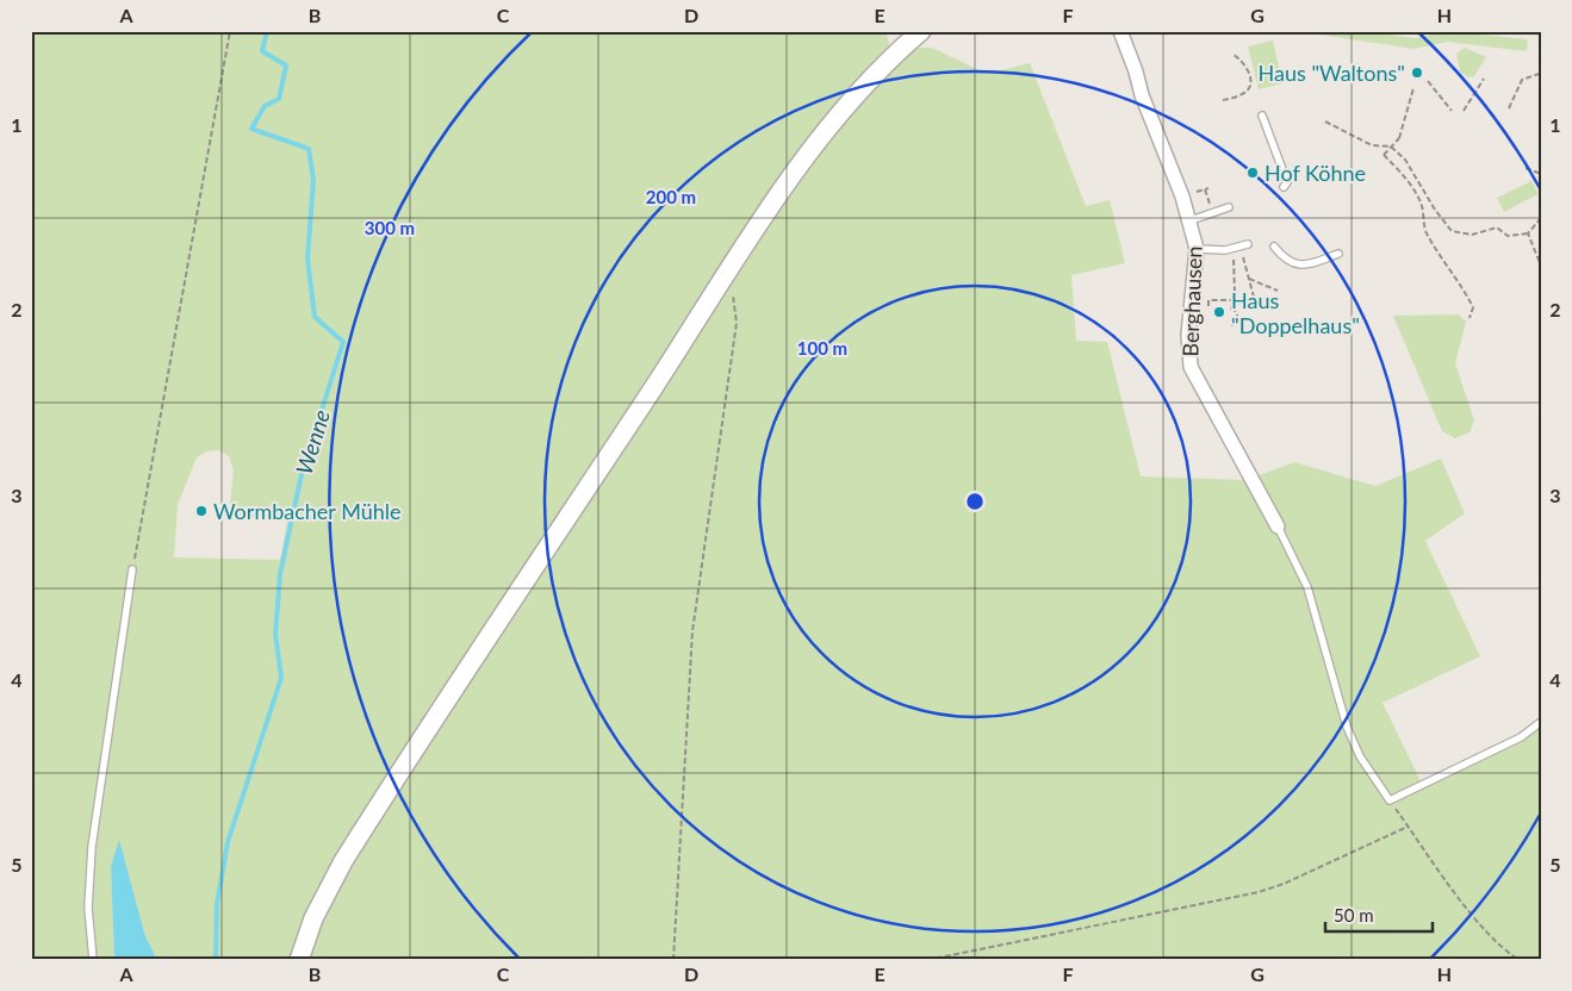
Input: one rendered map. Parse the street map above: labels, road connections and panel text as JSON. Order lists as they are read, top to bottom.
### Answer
{
  "streets": {
    "street": ["Berghausen"]
  },
  "water": ["Wenne"],
  "places": [
    "Haus \"Waltons\"",
    "Hof Köhne",
    "Haus \"Doppelhaus\"",
    "Wormbacher Mühle"
  ],
  "scale_bar": "50 m",
  "grid": {
    "columns": [
      "A",
      "B",
      "C",
      "D",
      "E",
      "F",
      "G",
      "H"
    ],
    "rows": [
      "1",
      "2",
      "3",
      "4",
      "5"
    ]
  },
  "rings": ["200 m", "300 m", "100 m"]
}
